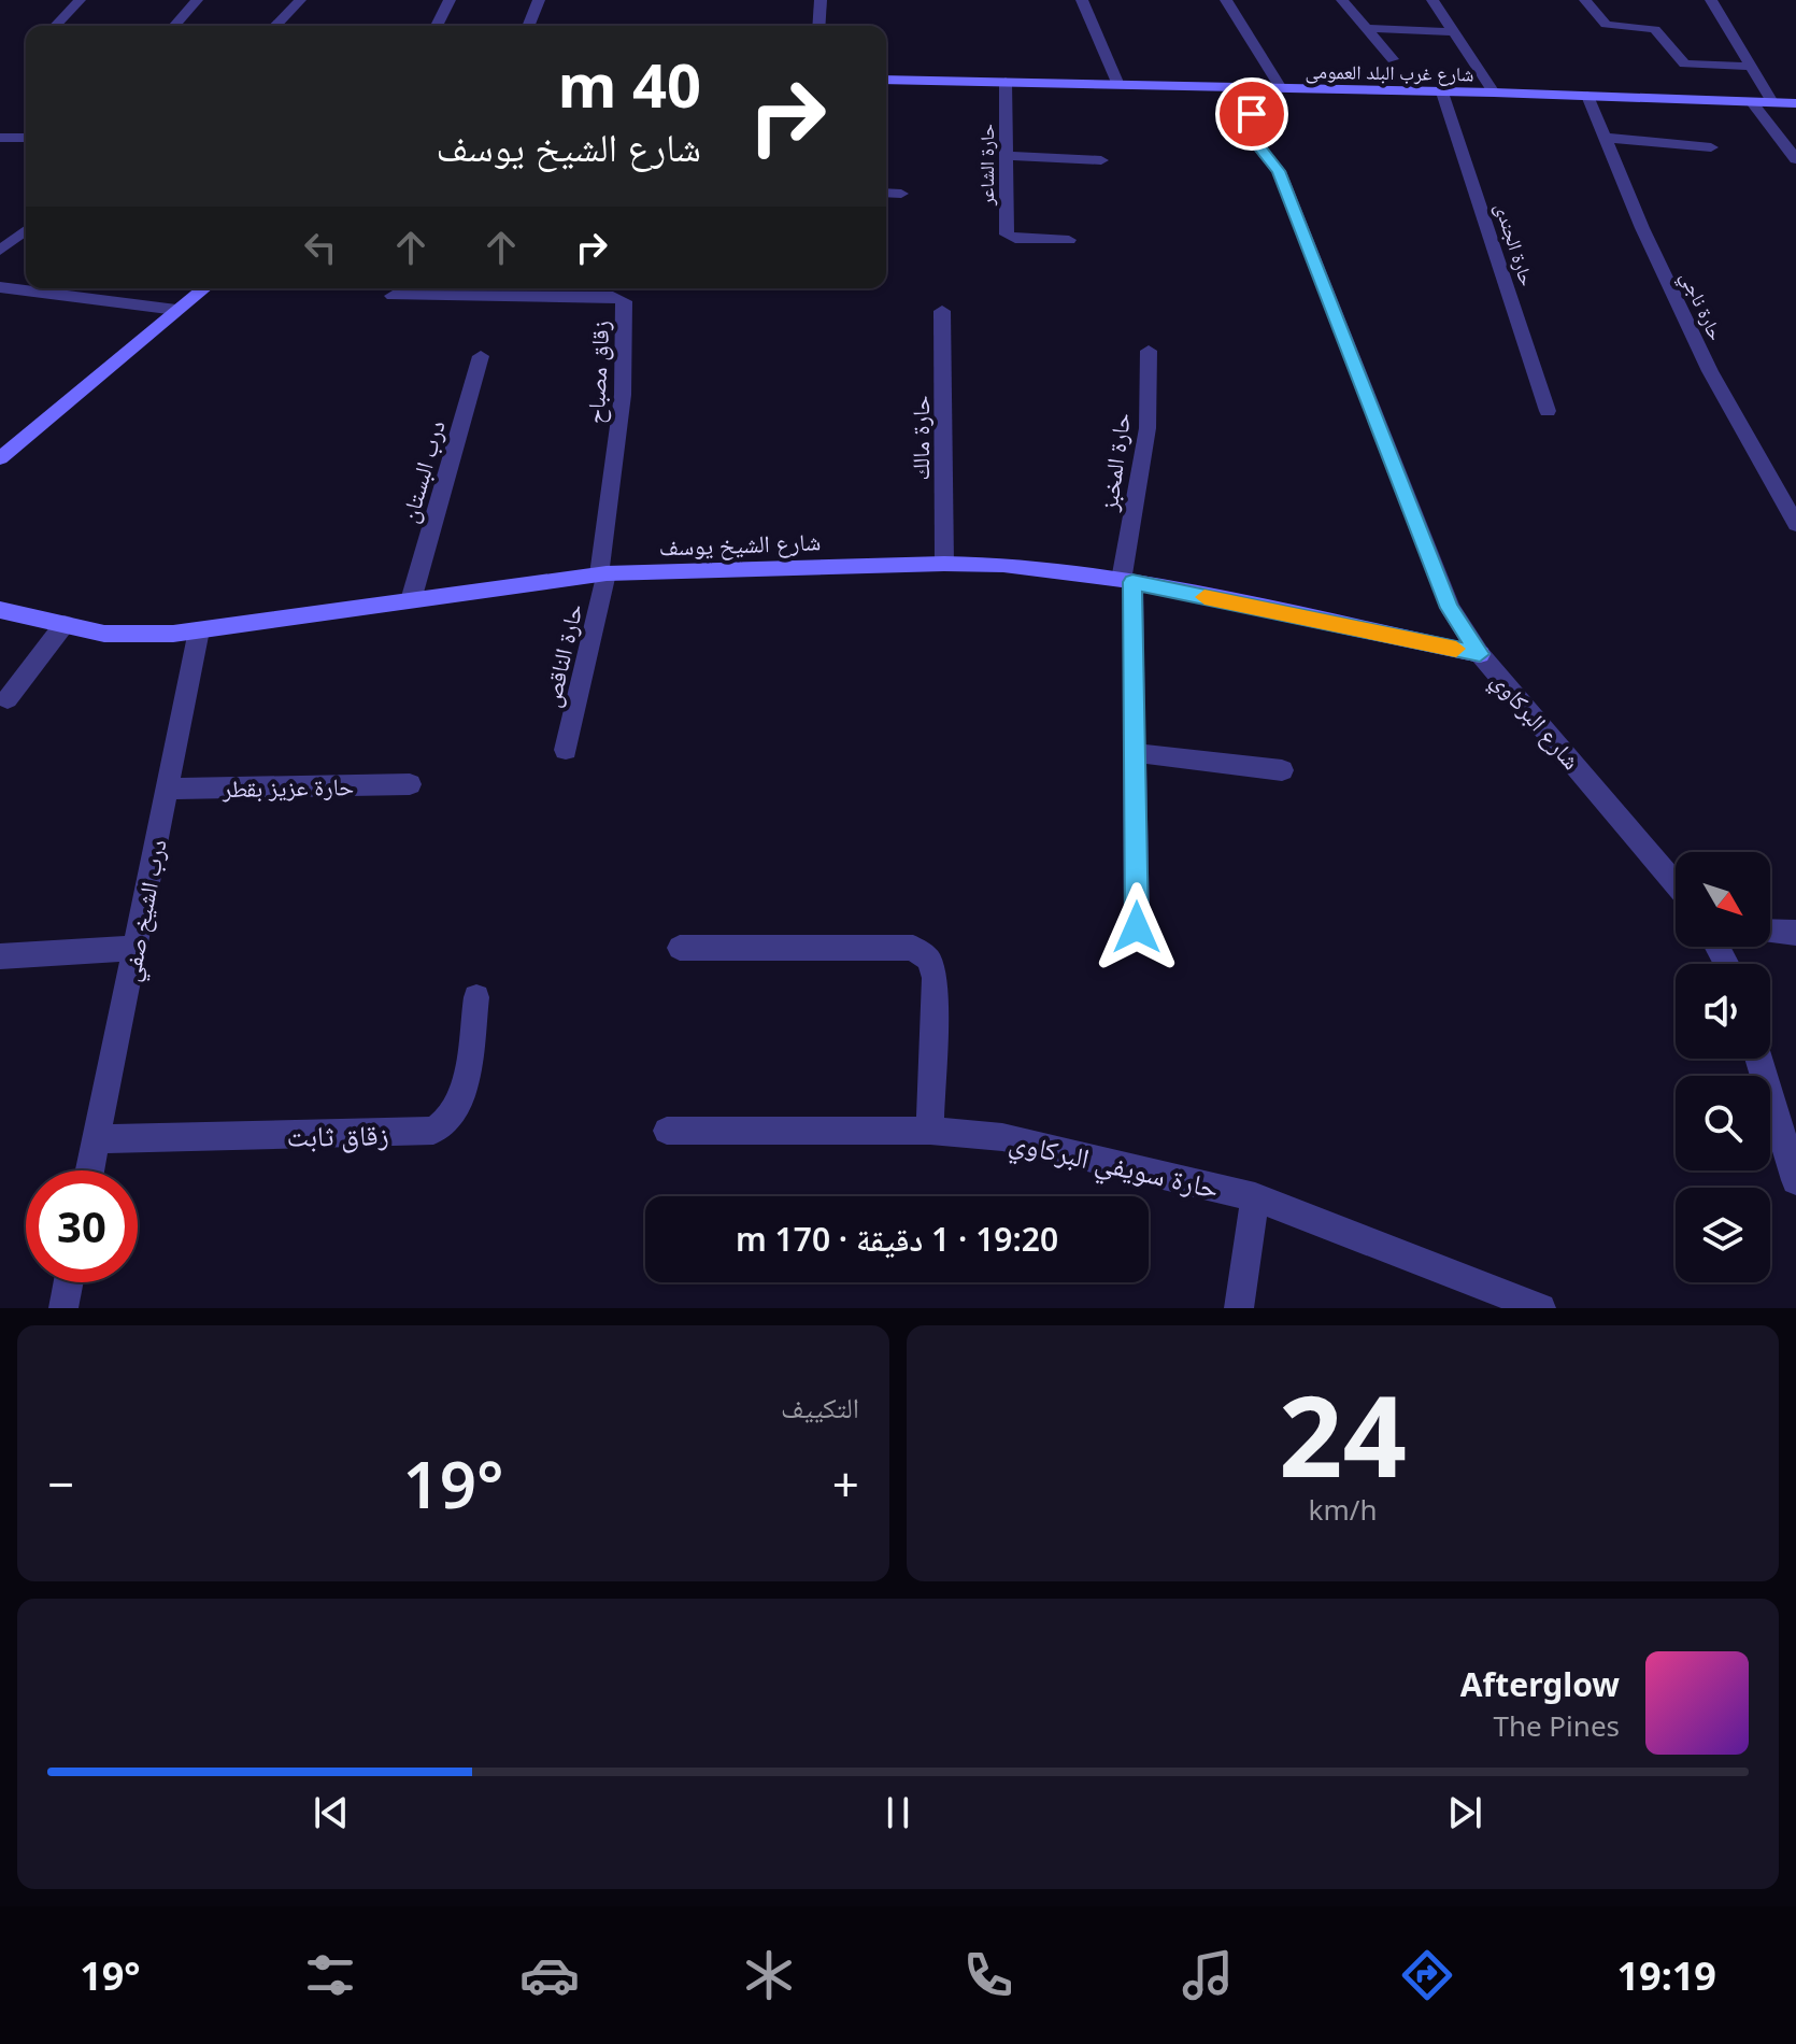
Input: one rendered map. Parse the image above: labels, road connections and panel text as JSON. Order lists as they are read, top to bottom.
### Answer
{
  "streets": {
    "street": [
      "شارع غرب البلد العمومى",
      "حارة الشاعر",
      "حارة الجندى",
      "حارة ناجي",
      "زقاق مصباح",
      "حارة مالك",
      "حارة المخبز",
      "درب البستان",
      "شارع الشيخ يوسف",
      "حارة الناقص",
      "شارع البركاوي",
      "حارة عزيز بقطر",
      "درب الشيخ صفي",
      "زقاق ثابت",
      "حارة سويفي البركاوي"
    ]
  },
  "crossings": [
    ["شارع غرب البلد العمومى", "حارة الشاعر"],
    ["شارع غرب البلد العمومى", "حارة الجندى"],
    ["شارع غرب البلد العمومى", "حارة ناجي"],
    ["شارع غرب البلد العمومى", "شارع البركاوي"],
    ["زقاق مصباح", "شارع الشيخ يوسف"],
    ["زقاق مصباح", "حارة الناقص"],
    ["حارة مالك", "شارع الشيخ يوسف"],
    ["حارة المخبز", "شارع الشيخ يوسف"],
    ["درب البستان", "شارع الشيخ يوسف"],
    ["شارع الشيخ يوسف", "حارة الناقص"],
    ["شارع الشيخ يوسف", "شارع البركاوي"],
    ["شارع الشيخ يوسف", "درب الشيخ صفي"],
    ["حارة عزيز بقطر", "درب الشيخ صفي"],
    ["درب الشيخ صفي", "زقاق ثابت"]
  ],
  "north": "bottom right",
  "page": {
    "turn": ["40 m", "شارع الشيخ يوسف"],
    "limit": "30",
    "trip": "19:20 · 1 دقيقة · 170 m",
    "tile": [
      ["24", "km/h"],
      "التكييف"
    ],
    "heat": ["−", "19°", "+"],
    "song": ["Afterglow", "The Pines"],
    "tabs": ["19:19", "19°"]
  }
}
